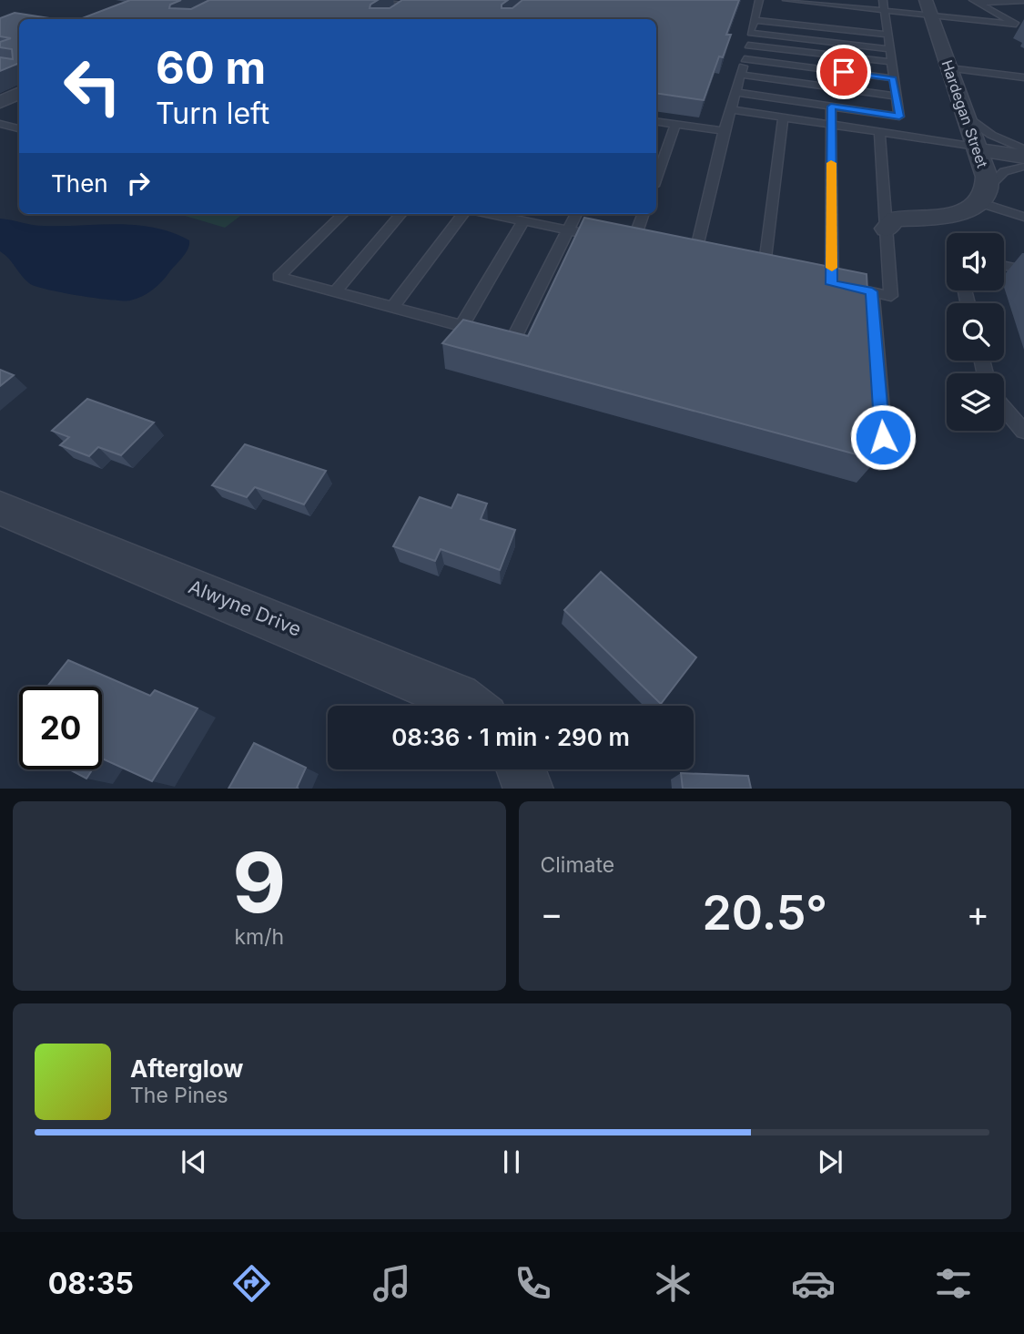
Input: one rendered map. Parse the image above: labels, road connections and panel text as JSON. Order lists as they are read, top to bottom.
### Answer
{
  "streets": {
    "street": ["Hardegan Street", "Alwyne Drive"]
  },
  "page": {
    "turn": ["60 m", "Turn left"],
    "then": "Then",
    "limit": "20",
    "trip": "08:36 · 1 min · 290 m",
    "tile": [
      ["9", "km/h"],
      "Climate"
    ],
    "heat": ["−", "20.5°", "+"],
    "song": ["Afterglow", "The Pines"],
    "tabs": "08:35"
  }
}
